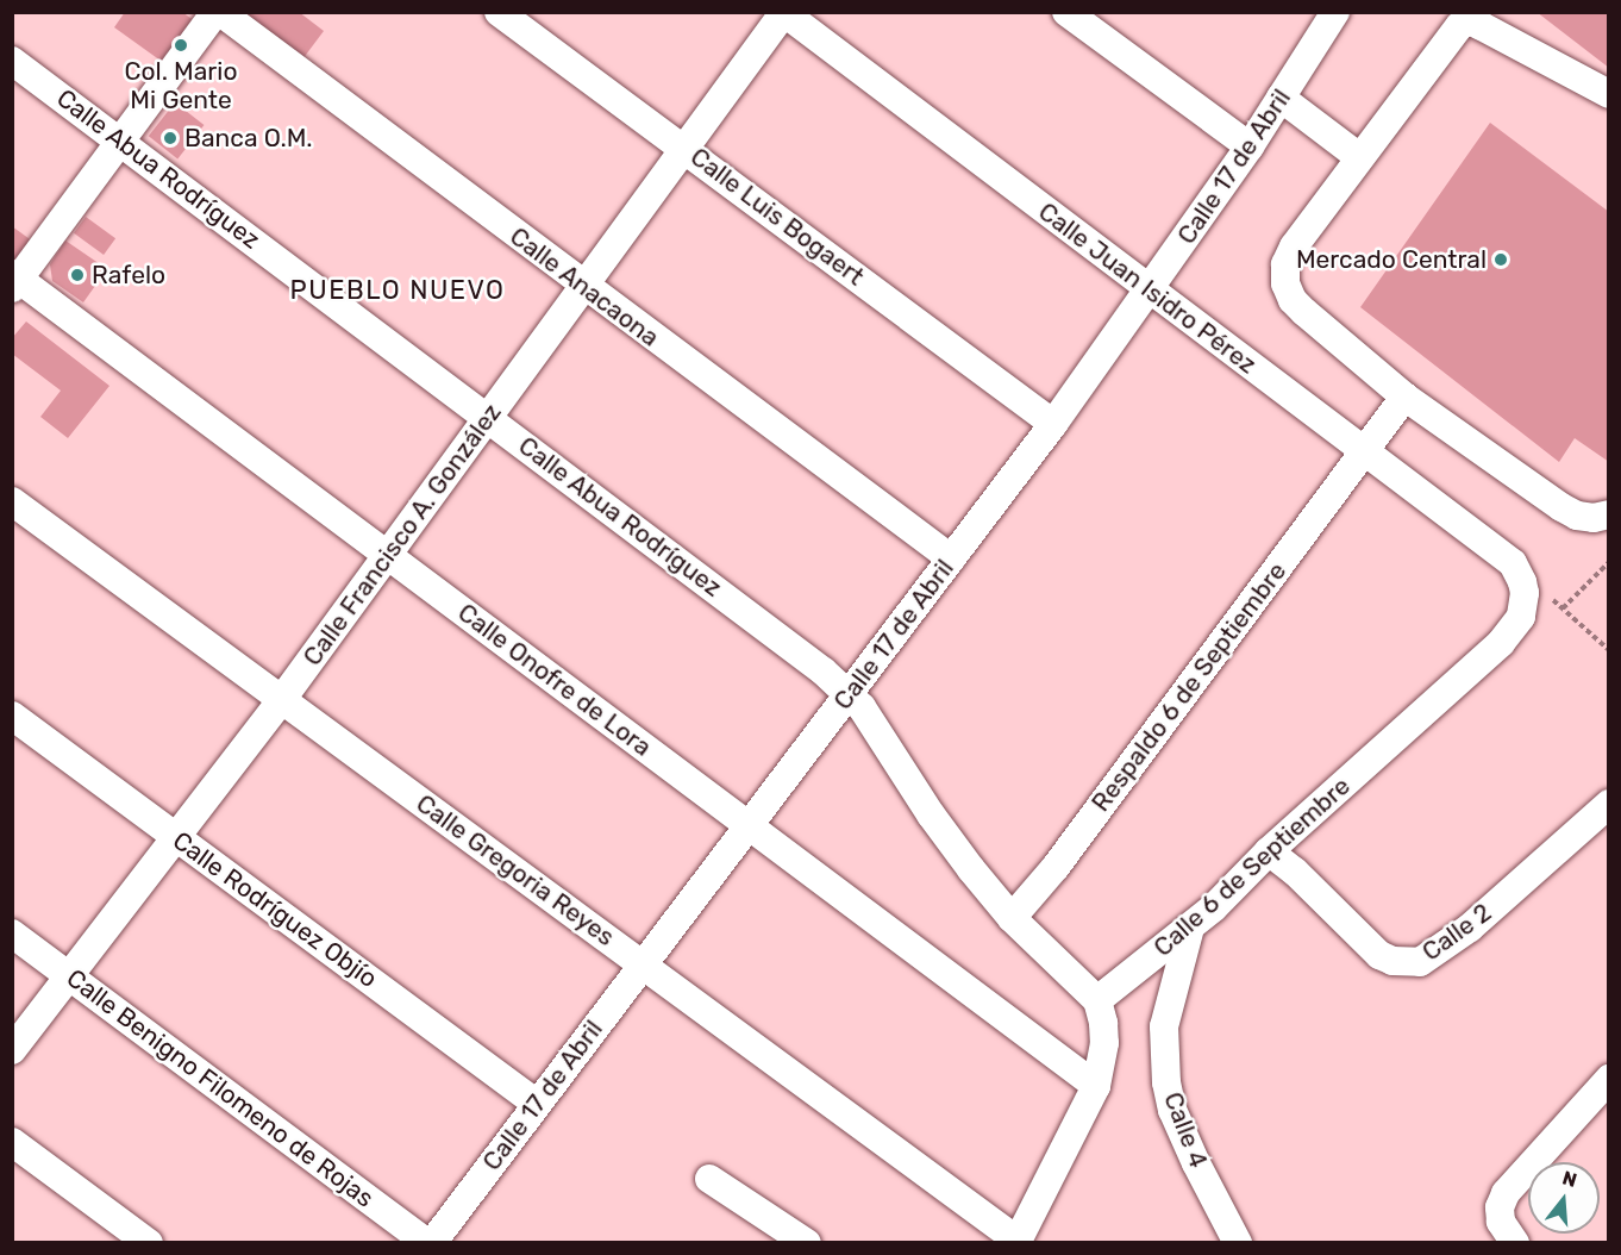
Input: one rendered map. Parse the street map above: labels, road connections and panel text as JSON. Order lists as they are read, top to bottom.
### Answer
{
  "streets": {
    "street": [
      "Calle 17 de Abril",
      "Calle Abua Rodríguez",
      "Calle Luis Bogaert",
      "Calle Anacaona",
      "Calle Juan Isidro Pérez",
      "Calle Francisco A. González",
      "Calle Onofre de Lora",
      "Respaldo 6 de Septiembre",
      "Calle 6 de Septiembre",
      "Calle Gregoria Reyes",
      "Calle Rodríguez Objío",
      "Calle 2",
      "Calle Benigno Filomeno de Rojas",
      "Calle 4"
    ]
  },
  "crossings": [
    ["Calle 17 de Abril", "Calle Abua Rodríguez"],
    ["Calle 17 de Abril", "Calle Luis Bogaert"],
    ["Calle 17 de Abril", "Calle Anacaona"],
    ["Calle 17 de Abril", "Calle Juan Isidro Pérez"],
    ["Calle 17 de Abril", "Calle Onofre de Lora"],
    ["Calle 17 de Abril", "Calle Gregoria Reyes"],
    ["Calle 17 de Abril", "Calle Rodríguez Objío"],
    ["Calle 17 de Abril", "Calle Benigno Filomeno de Rojas"],
    ["Calle Abua Rodríguez", "Calle Francisco A. González"],
    ["Calle Abua Rodríguez", "Respaldo 6 de Septiembre"],
    ["Calle Abua Rodríguez", "Calle 6 de Septiembre"],
    ["Calle Luis Bogaert", "Calle Francisco A. González"],
    ["Calle Anacaona", "Calle Francisco A. González"],
    ["Calle Juan Isidro Pérez", "Calle Francisco A. González"],
    ["Calle Juan Isidro Pérez", "Respaldo 6 de Septiembre"],
    ["Calle Juan Isidro Pérez", "Calle 6 de Septiembre"],
    ["Calle Francisco A. González", "Calle Onofre de Lora"],
    ["Calle Francisco A. González", "Calle Gregoria Reyes"],
    ["Calle Francisco A. González", "Calle Rodríguez Objío"],
    ["Calle Francisco A. González", "Calle Benigno Filomeno de Rojas"],
    ["Calle 6 de Septiembre", "Calle 2"],
    ["Calle 6 de Septiembre", "Calle 4"]
  ],
  "districts": ["PUEBLO NUEVO"],
  "places": [
    "Col. Mario Mi Gente",
    "Banca O.M.",
    "Mercado Central",
    "Rafelo"
  ],
  "north": "top"
}
